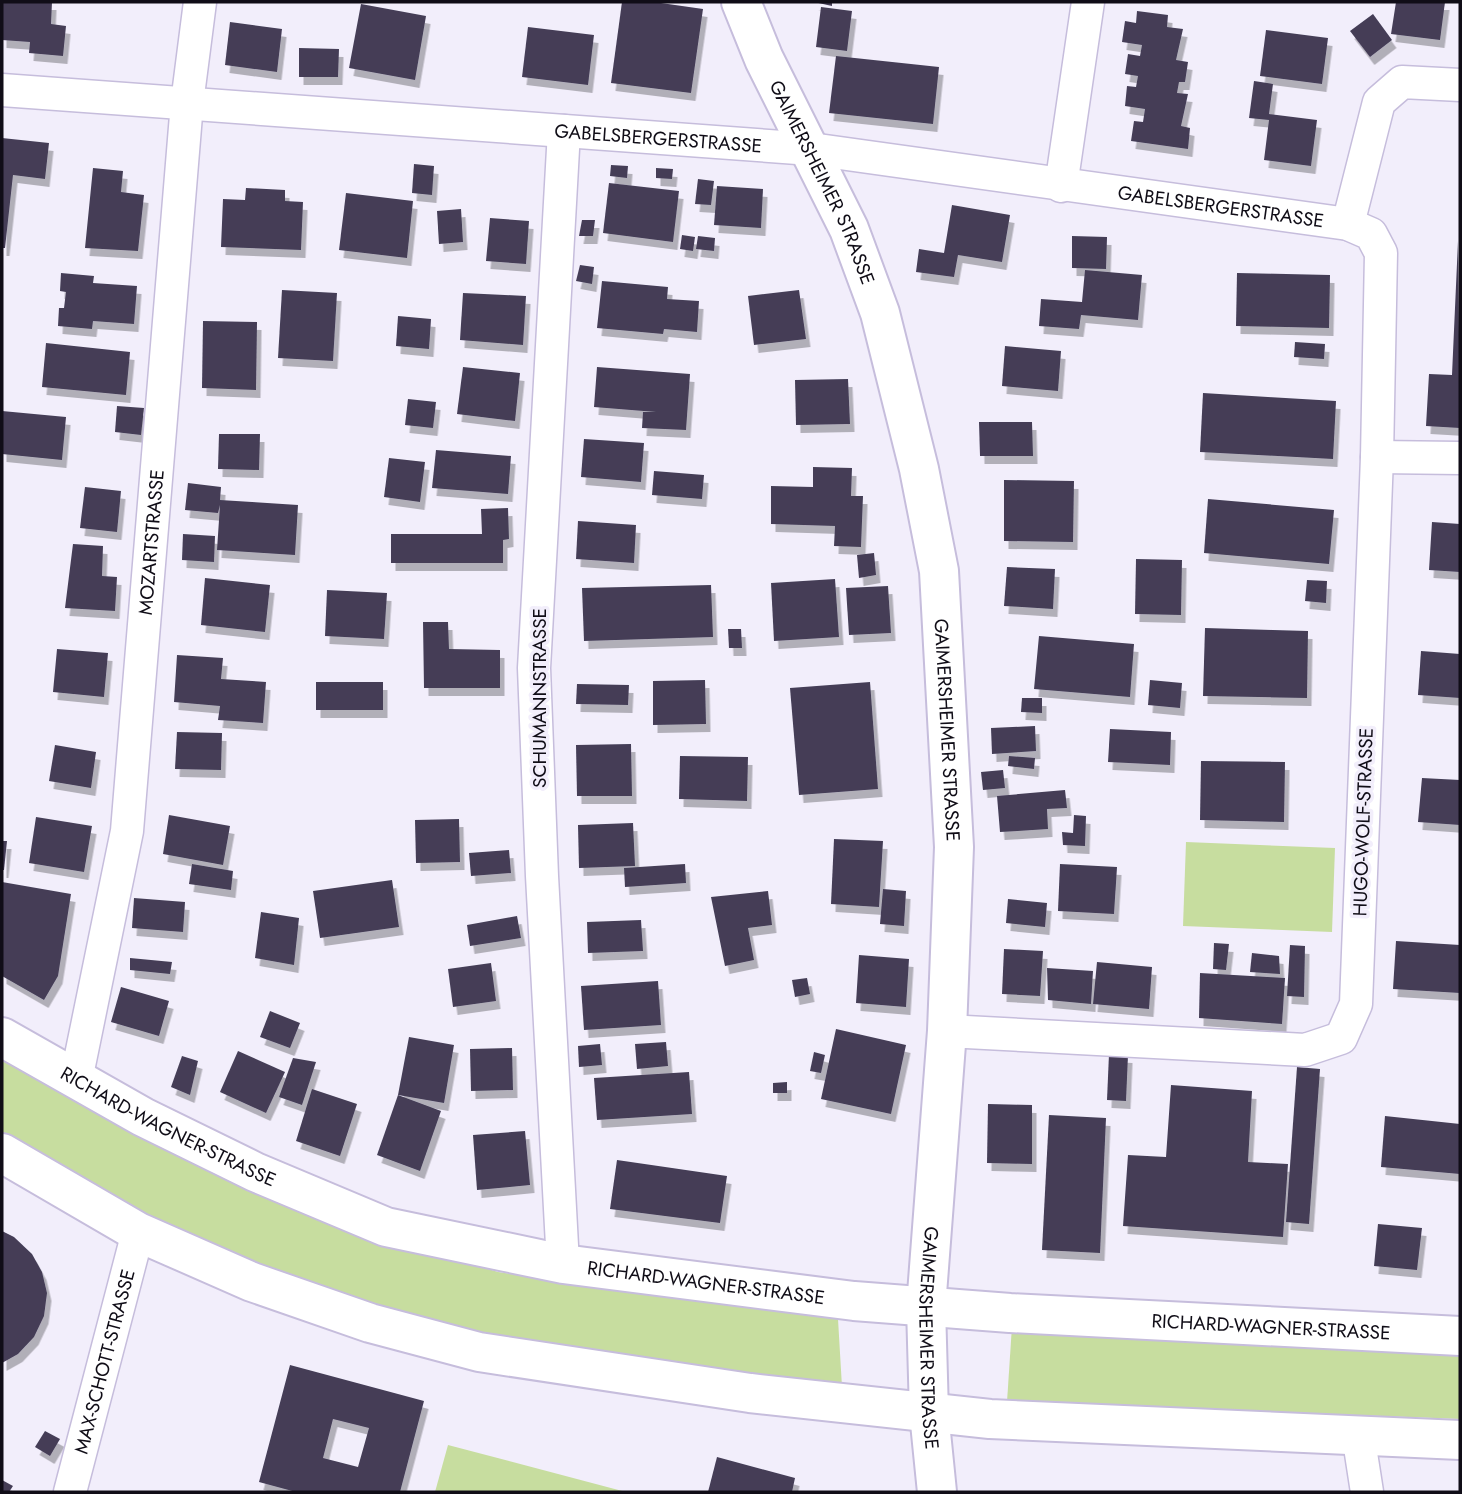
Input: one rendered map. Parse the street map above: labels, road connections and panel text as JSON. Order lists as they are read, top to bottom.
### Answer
{
  "streets": {
    "main road": ["GAIMERSHEIMER STRASSE", "RICHARD-WAGNER-STRASSE"],
    "street": [
      "GABELSBERGERSTRASSE",
      "MOZARTSTRASSE",
      "SCHUMANNSTRASSE",
      "HUGO-WOLF-STRASSE",
      "MAX-SCHOTT-STRASSE"
    ]
  },
  "crossings": [
    ["GABELSBERGERSTRASSE", "GAIMERSHEIMER STRASSE"],
    ["GABELSBERGERSTRASSE", "MOZARTSTRASSE"],
    ["GABELSBERGERSTRASSE", "SCHUMANNSTRASSE"],
    ["GABELSBERGERSTRASSE", "HUGO-WOLF-STRASSE"],
    ["GAIMERSHEIMER STRASSE", "HUGO-WOLF-STRASSE"],
    ["GAIMERSHEIMER STRASSE", "RICHARD-WAGNER-STRASSE"],
    ["MOZARTSTRASSE", "RICHARD-WAGNER-STRASSE"],
    ["SCHUMANNSTRASSE", "RICHARD-WAGNER-STRASSE"]
  ]
}
